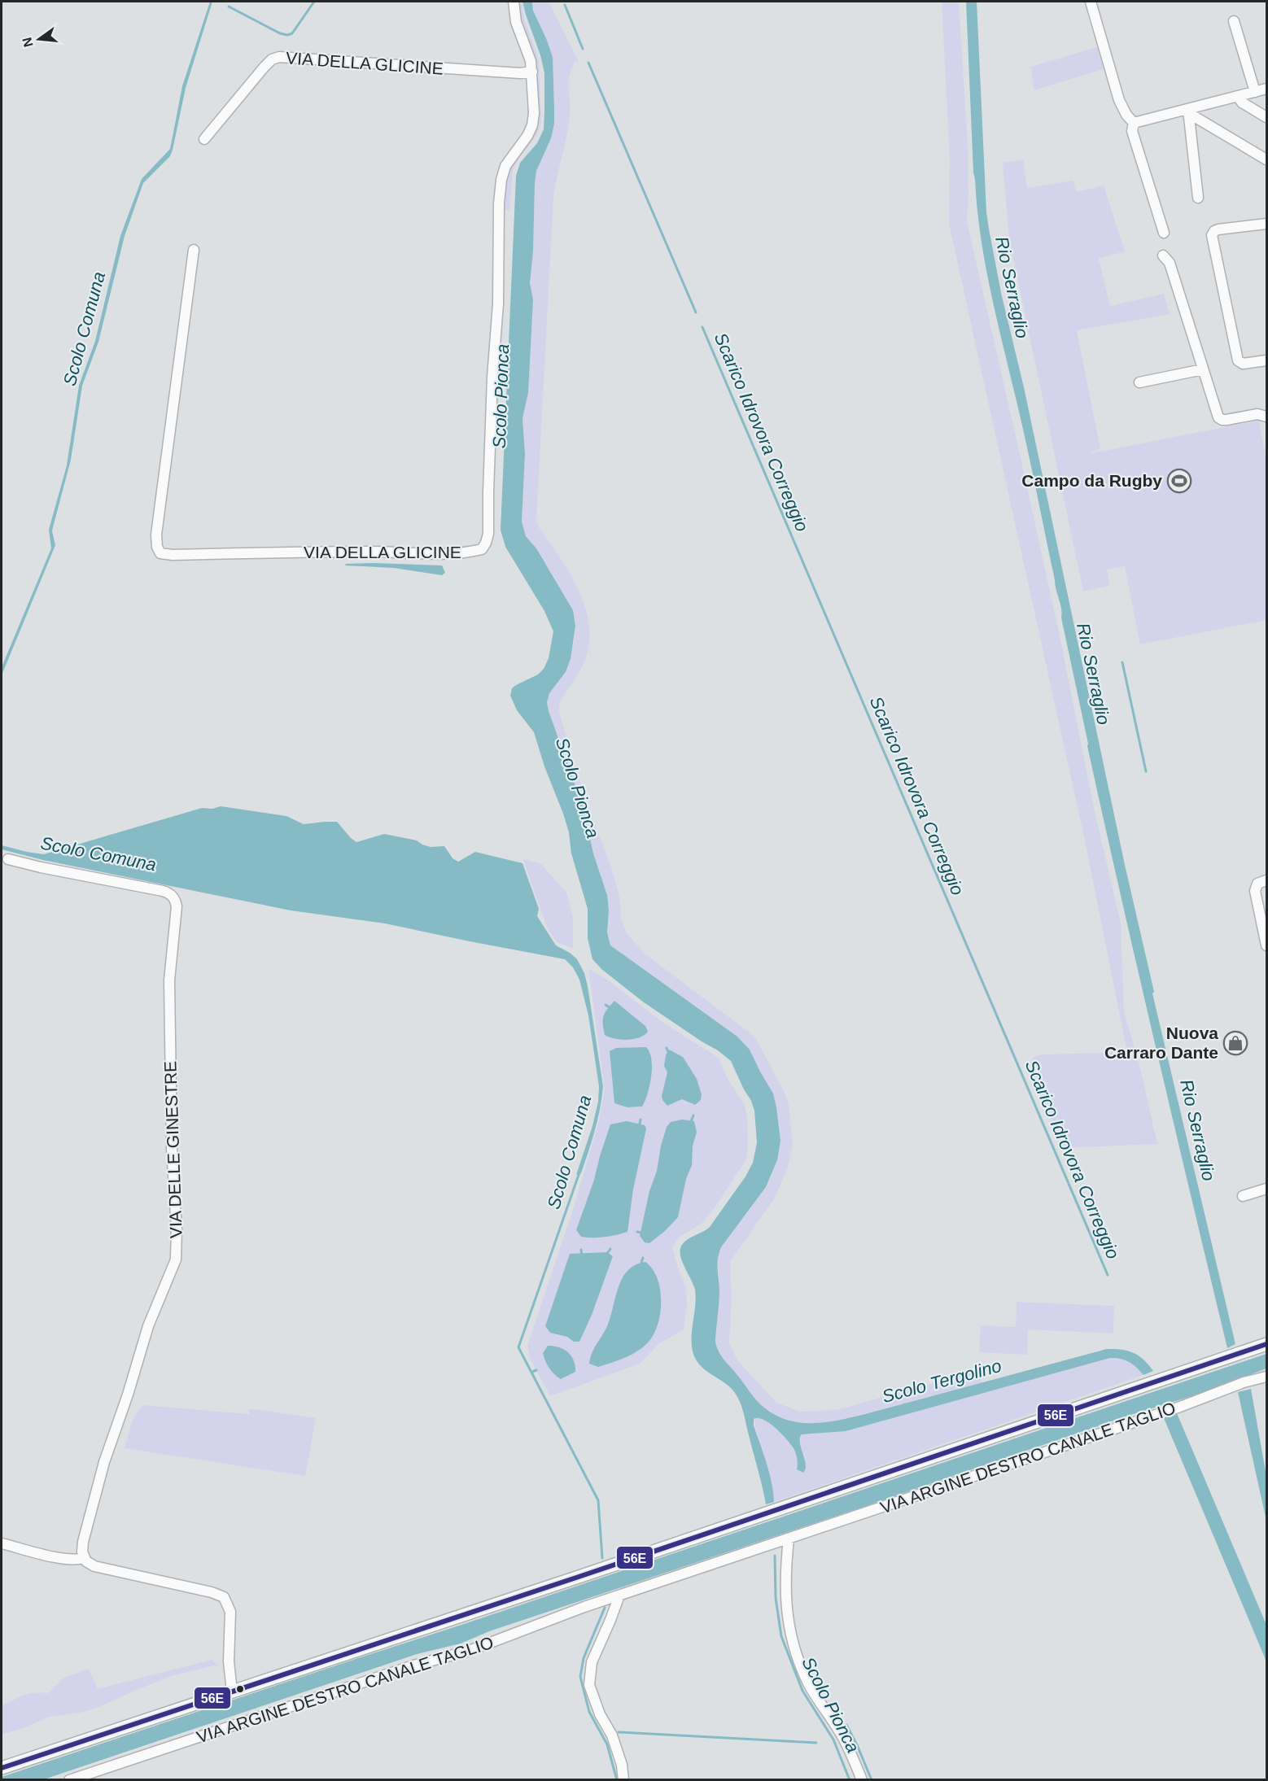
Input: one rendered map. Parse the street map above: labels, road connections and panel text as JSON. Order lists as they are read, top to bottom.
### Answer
{
  "streets": {
    "street": ["VIA DELLA GLICINE", "VIA DELLE GINESTRE", "VIA ARGINE DESTRO CANALE TAGLIO"]
  },
  "water": [
    "Rio Serraglio",
    "Scolo Comuna",
    "Scolo Pionca",
    "Scarico Idrovora Correggio",
    "Scolo Tergolino"
  ],
  "places": {
    "sports": ["Campo da Rugby"],
    "shop": ["Nuova Carraro Dante"]
  },
  "lines": ["transit line 56E"],
  "north": "left"
}
